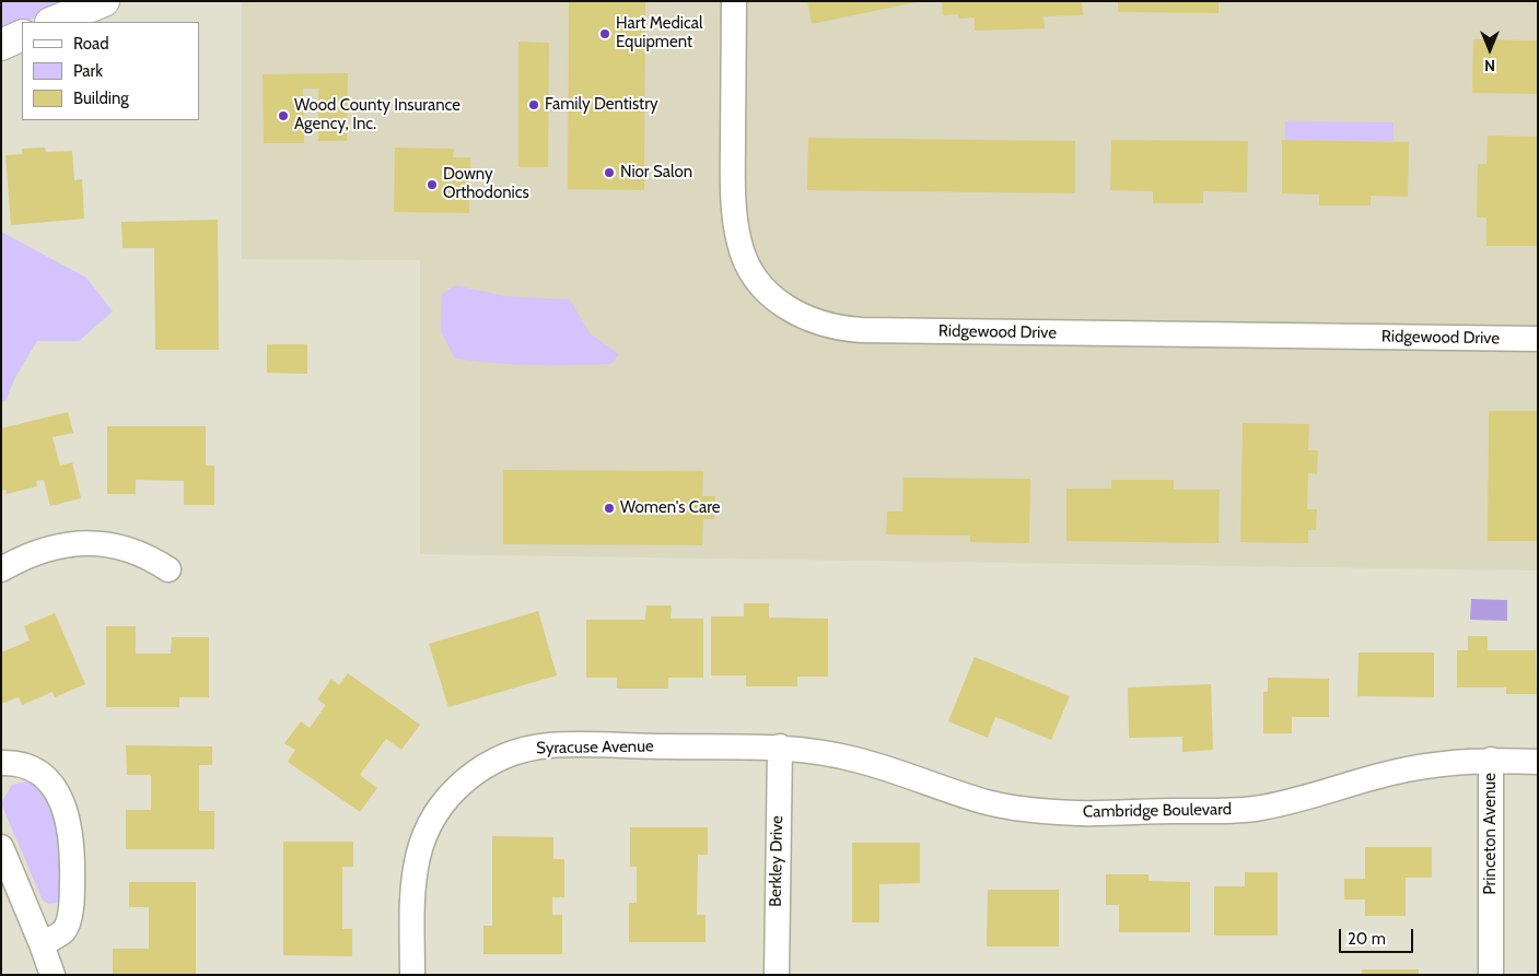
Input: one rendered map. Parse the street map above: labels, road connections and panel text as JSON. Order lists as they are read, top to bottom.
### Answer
{
  "streets": {
    "street": [
      "Ridgewood Drive",
      "Syracuse Avenue",
      "Cambridge Boulevard",
      "Princeton Avenue",
      "Berkley Drive"
    ]
  },
  "crossings": [
    ["Syracuse Avenue", "Cambridge Boulevard"],
    ["Syracuse Avenue", "Berkley Drive"],
    ["Cambridge Boulevard", "Princeton Avenue"],
    ["Cambridge Boulevard", "Berkley Drive"]
  ],
  "places": [
    "Hart Medical Equipment",
    "Family Dentistry",
    "Wood County Insurance Agency, Inc.",
    "Nior Salon",
    "Downy Orthodonics",
    "Women's Care"
  ],
  "legend": ["Road", "Park", "Building"],
  "scale_bar": "20 m",
  "north": "bottom"
}
